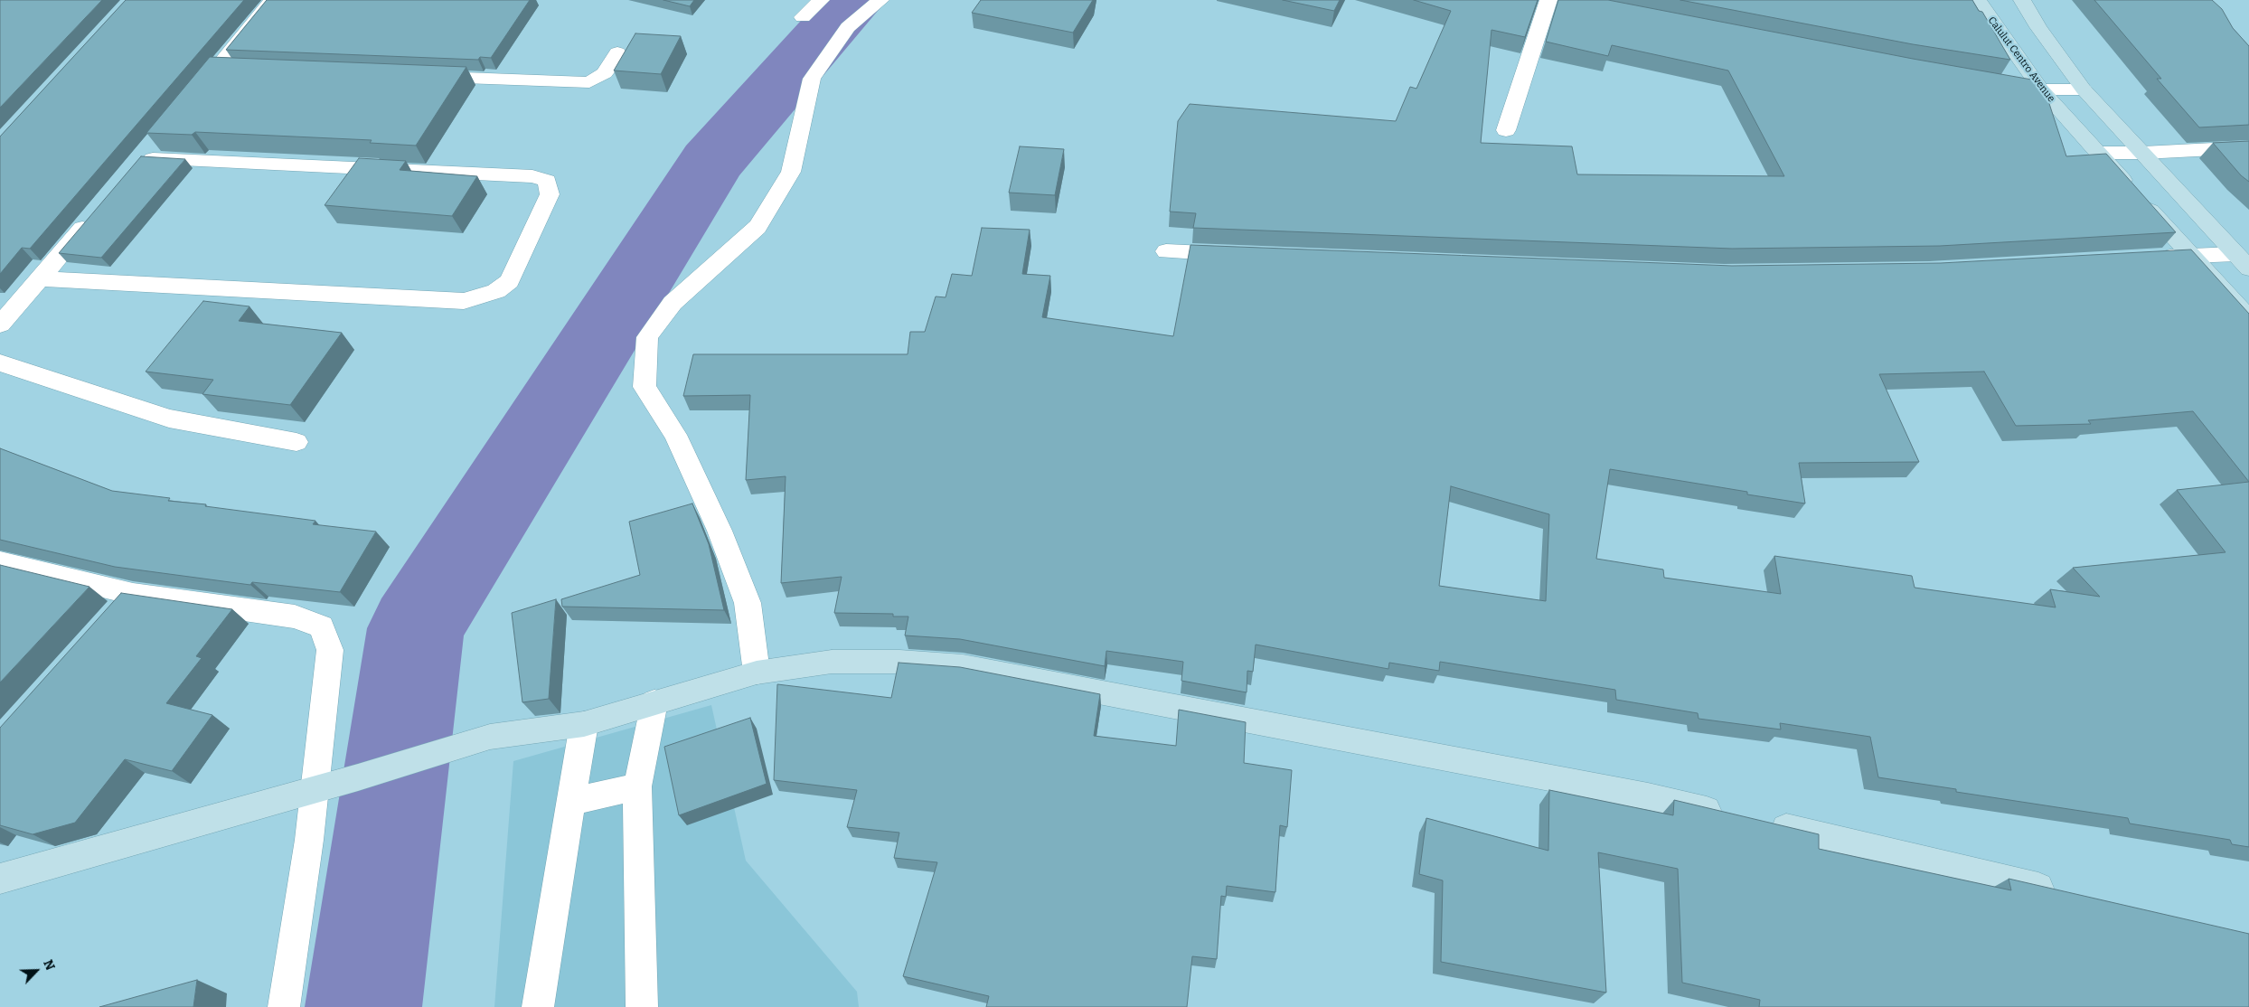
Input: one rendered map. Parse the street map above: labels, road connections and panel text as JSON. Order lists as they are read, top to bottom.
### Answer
{
  "streets": {
    "street": ["Calulut Centro Avenue"]
  },
  "north": "top right"
}
